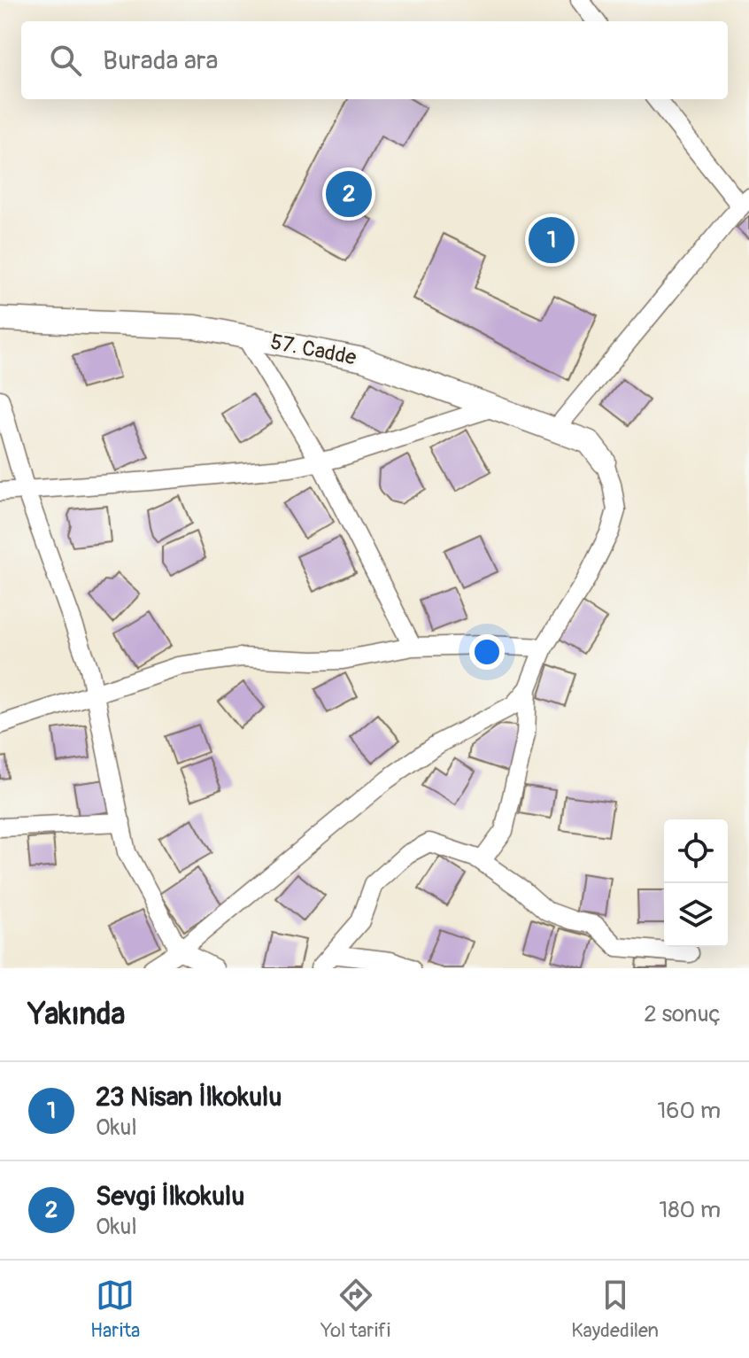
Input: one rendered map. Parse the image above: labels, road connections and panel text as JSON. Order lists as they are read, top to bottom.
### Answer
{
  "streets": {
    "street": ["57. Cadde"]
  },
  "page": {
    "search": "Burada ara",
    "pins": ["2", "1"],
    "heading": ["Yakında", "2 sonuç"],
    "list": [
      {
        "mark": "1",
        "name": "23 Nisan İlkokulu",
        "note": "Okul",
        "value": "160 m"
      },
      {
        "mark": "2",
        "name": "Sevgi İlkokulu",
        "note": "Okul",
        "value": "180 m"
      }
    ],
    "nav": ["Harita", "Yol tarifi", "Kaydedilen"]
  }
}
